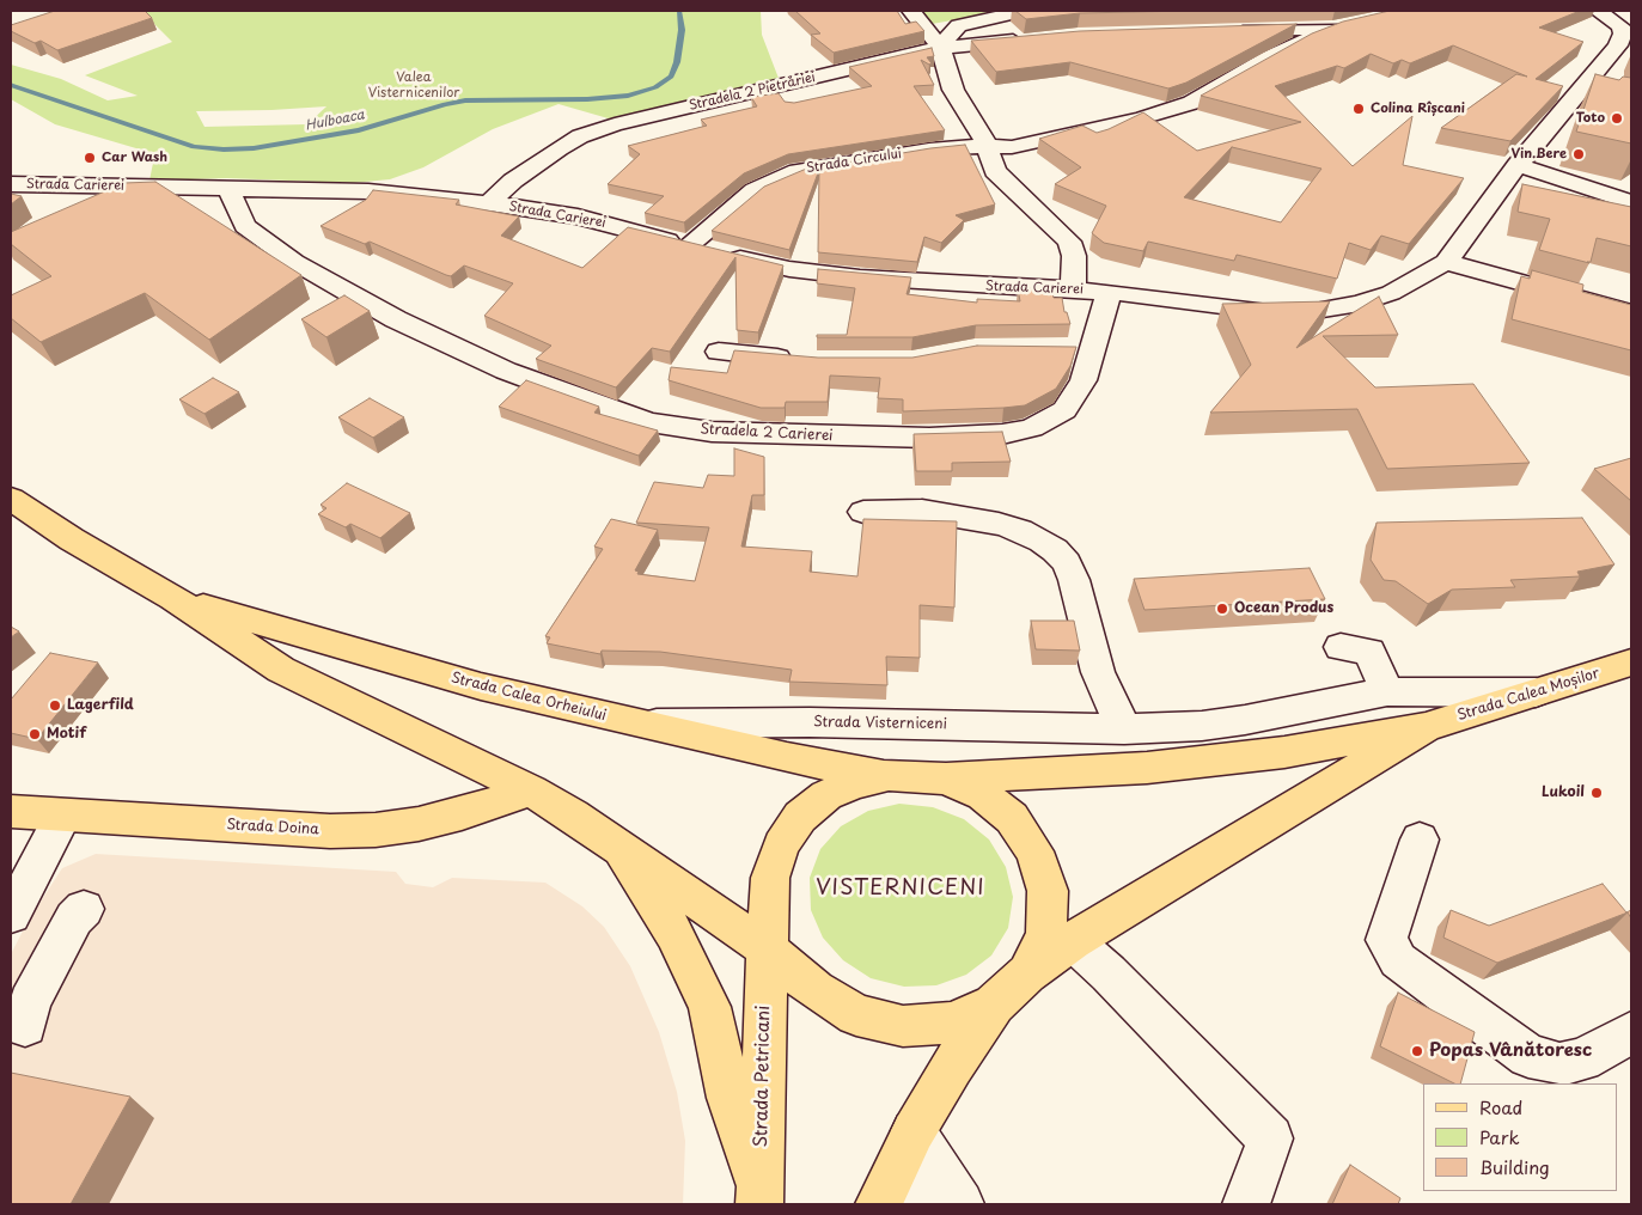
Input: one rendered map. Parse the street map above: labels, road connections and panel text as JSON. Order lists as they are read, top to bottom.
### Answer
{
  "streets": {
    "main road": [
      "Strada Calea Moșilor",
      "Strada Calea Orheiului",
      "Strada Doina",
      "Strada Petricani"
    ],
    "street": [
      "Stradela 2 Pietrăriei",
      "Strada Circului",
      "Strada Carierei",
      "Stradela 2 Carierei",
      "Strada Visterniceni"
    ]
  },
  "crossings": [
    ["Stradela 2 Pietrăriei", "Strada Carierei"],
    ["Strada Circului", "Strada Carierei"],
    ["Strada Carierei", "Stradela 2 Carierei"],
    ["Strada Calea Moșilor", "Strada Visterniceni"],
    ["Strada Calea Orheiului", "Strada Visterniceni"],
    ["Strada Calea Orheiului", "Strada Doina"],
    ["Strada Calea Orheiului", "Strada Petricani"]
  ],
  "districts": ["VISTERNICENI"],
  "water": ["Hulboaca"],
  "parks": ["Valea Visternicenilor"],
  "places": [
    "Colina Rîșcani",
    "Toto",
    "Vin.Bere",
    "Car Wash",
    "Ocean Produs",
    "Lagerfild",
    "Motif",
    "Lukoil",
    "Popas Vânătoresc"
  ],
  "legend": ["Road", "Park", "Building"]
}
